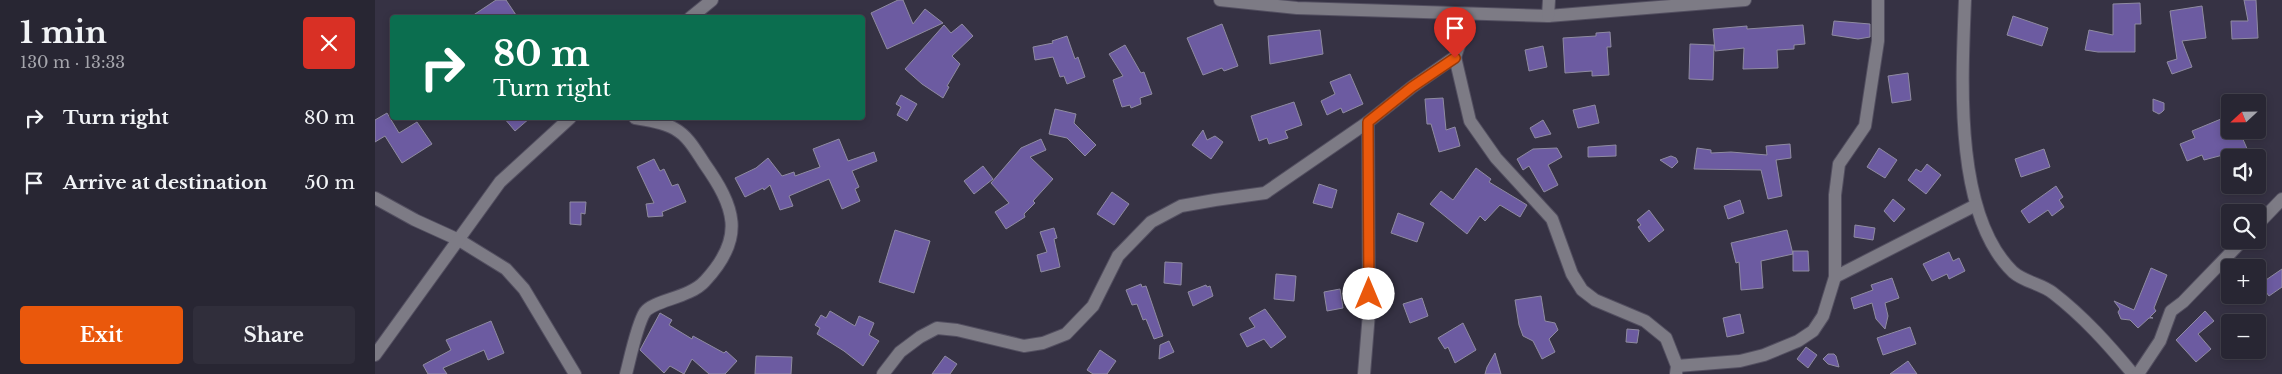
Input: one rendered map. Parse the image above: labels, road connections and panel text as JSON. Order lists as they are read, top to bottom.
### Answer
{
  "north": "left",
  "page": {
    "heading": ["1 min", "130 m · 13:33"],
    "turn": ["80 m", "Turn right"],
    "list": [
      {
        "name": "Turn right",
        "value": "80 m"
      },
      {
        "name": "Arrive at destination",
        "value": "50 m"
      }
    ],
    "map_buttons": ["+", "−"],
    "buttons": ["Exit", "Share"]
  }
}
